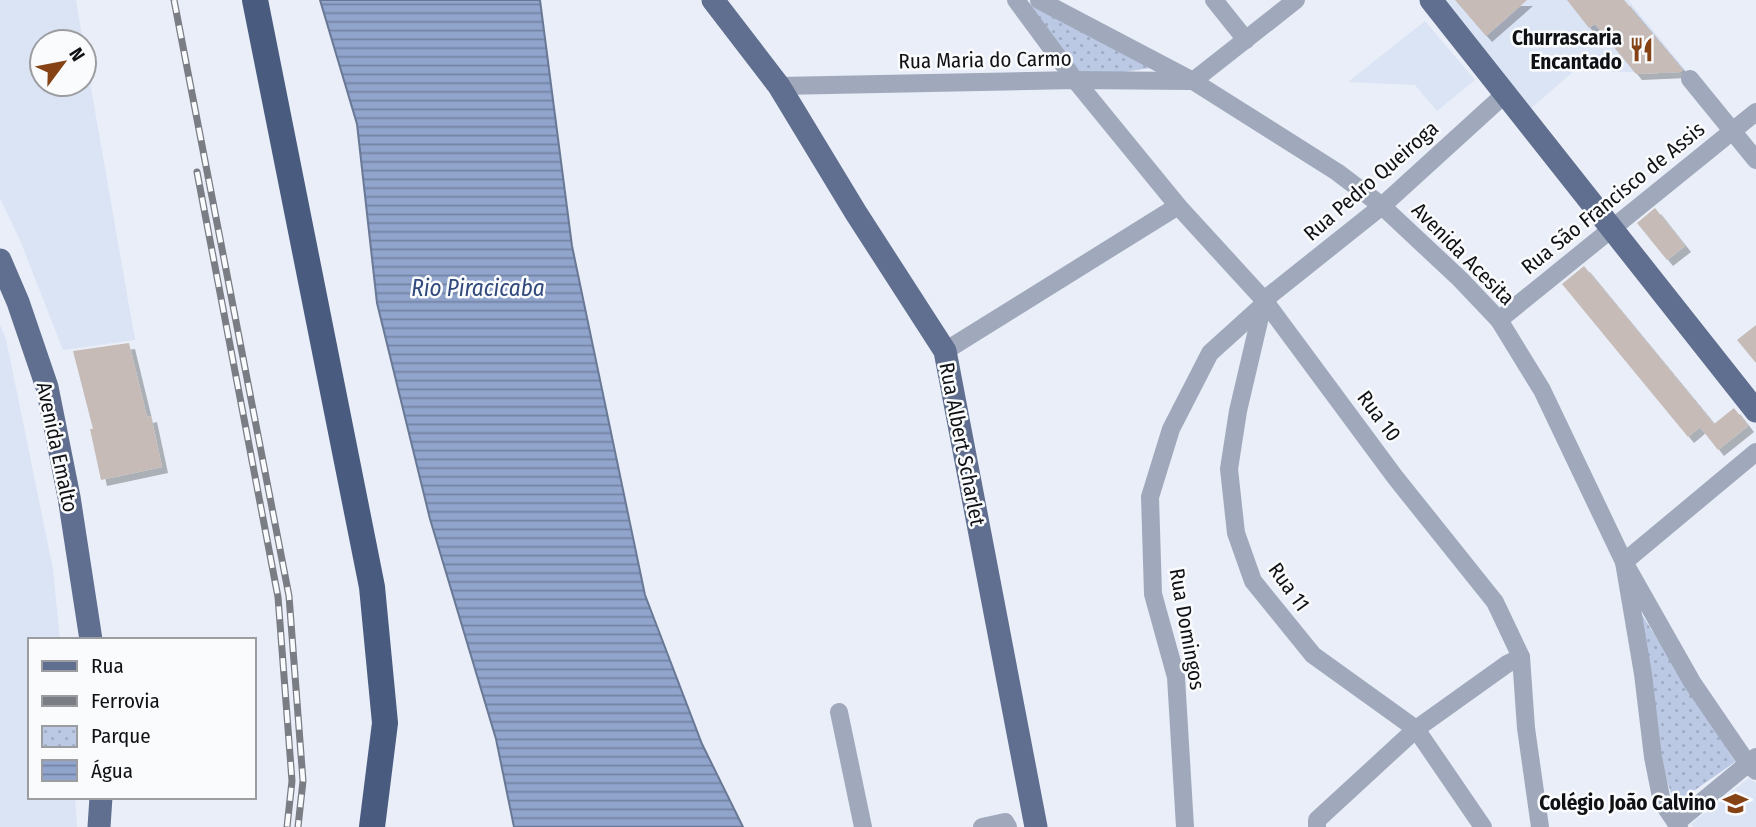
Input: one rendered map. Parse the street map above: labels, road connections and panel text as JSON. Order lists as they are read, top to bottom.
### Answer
{
  "streets": {
    "main road": ["Rua Albert Scharlet", "Avenida Emalto"],
    "street": [
      "Rua Maria do Carmo",
      "Rua Pedro Queiroga",
      "Rua São Francisco de Assis",
      "Avenida Acesita",
      "Rua 10",
      "Rua 11",
      "Rua Domingos"
    ]
  },
  "crossings": [
    ["Rua Maria do Carmo", "Avenida Acesita"],
    ["Rua Maria do Carmo", "Rua 10"],
    ["Rua Maria do Carmo", "Rua Albert Scharlet"],
    ["Rua Pedro Queiroga", "Avenida Acesita"],
    ["Rua Pedro Queiroga", "Rua 10"],
    ["Rua Pedro Queiroga", "Rua 11"],
    ["Rua Pedro Queiroga", "Rua Domingos"],
    ["Rua São Francisco de Assis", "Avenida Acesita"],
    ["Rua 10", "Rua 11"],
    ["Rua 10", "Rua Domingos"],
    ["Rua 11", "Rua Domingos"]
  ],
  "water": ["Rio Piracicaba"],
  "places": {
    "restaurant": ["Churrascaria Encantado"],
    "school or university": ["Colégio João Calvino"]
  },
  "legend": [
    "Rua",
    "Ferrovia",
    "Parque",
    "Água"
  ],
  "north": "top right"
}
